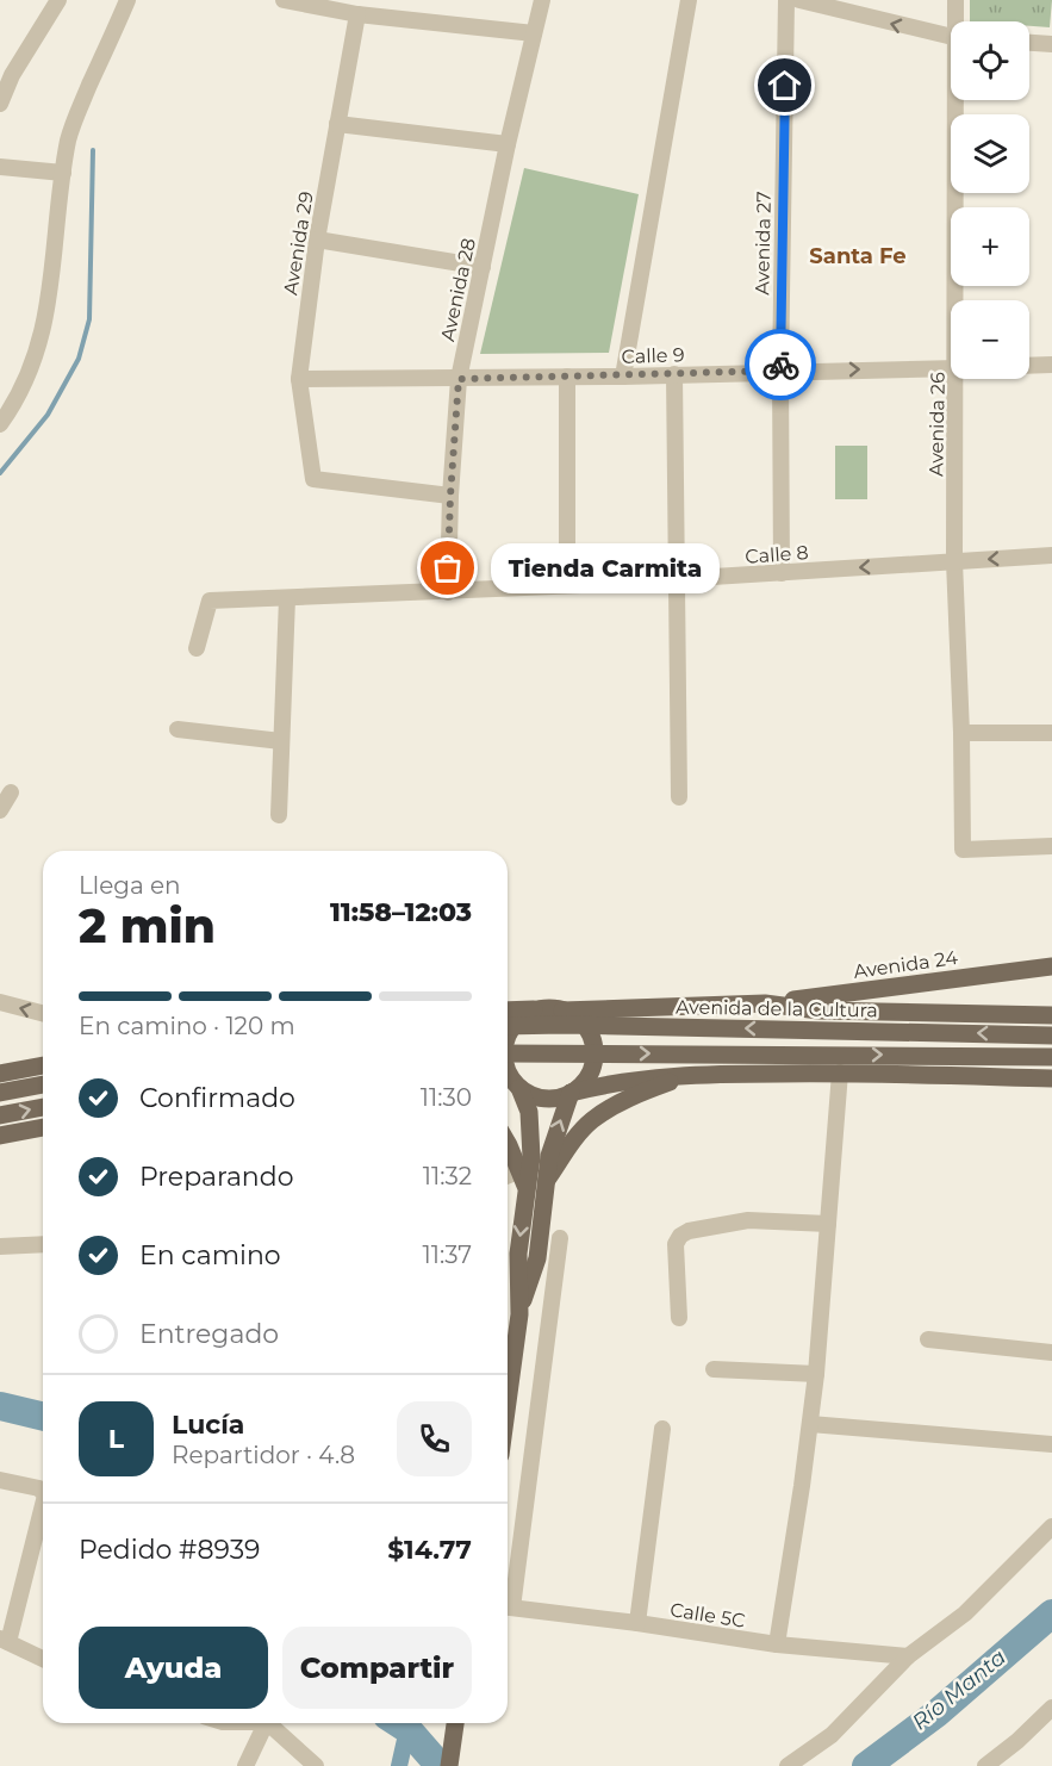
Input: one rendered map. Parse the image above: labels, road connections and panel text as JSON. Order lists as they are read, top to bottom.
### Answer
{
  "streets": {
    "main road": ["Avenida 24", "Avenida de la Cultura"],
    "street": [
      "Avenida 29",
      "Avenida 27",
      "Avenida 28",
      "Calle 9",
      "Avenida 26",
      "Calle 8",
      "Calle 5C"
    ]
  },
  "crossings": [
    ["Avenida 29", "Avenida 28"],
    ["Avenida 29", "Calle 9"],
    ["Avenida 27", "Calle 9"],
    ["Avenida 27", "Calle 8"],
    ["Avenida 28", "Calle 9"],
    ["Avenida 28", "Calle 8"],
    ["Avenida 26", "Calle 8"],
    ["Avenida 24", "Avenida de la Cultura"]
  ],
  "districts": ["Santa Fe"],
  "water": ["Río Manta"],
  "places": ["Tienda Carmita"],
  "page": {
    "map_buttons": ["+", "−"],
    "bubble": "Tienda Carmita",
    "heading": ["2 min", "Llega en", "11:58–12:03"],
    "panel": [
      "Lucía",
      "Repartidor · 4.8",
      "Pedido #8939",
      "$14.77"
    ],
    "bar": "En camino · 120 m",
    "list": [
      ["Confirmado", "11:30"],
      ["Preparando", "11:32"],
      ["En camino", "11:37"],
      "Entregado"
    ],
    "round": "L",
    "buttons": ["Ayuda", "Compartir"]
  }
}
